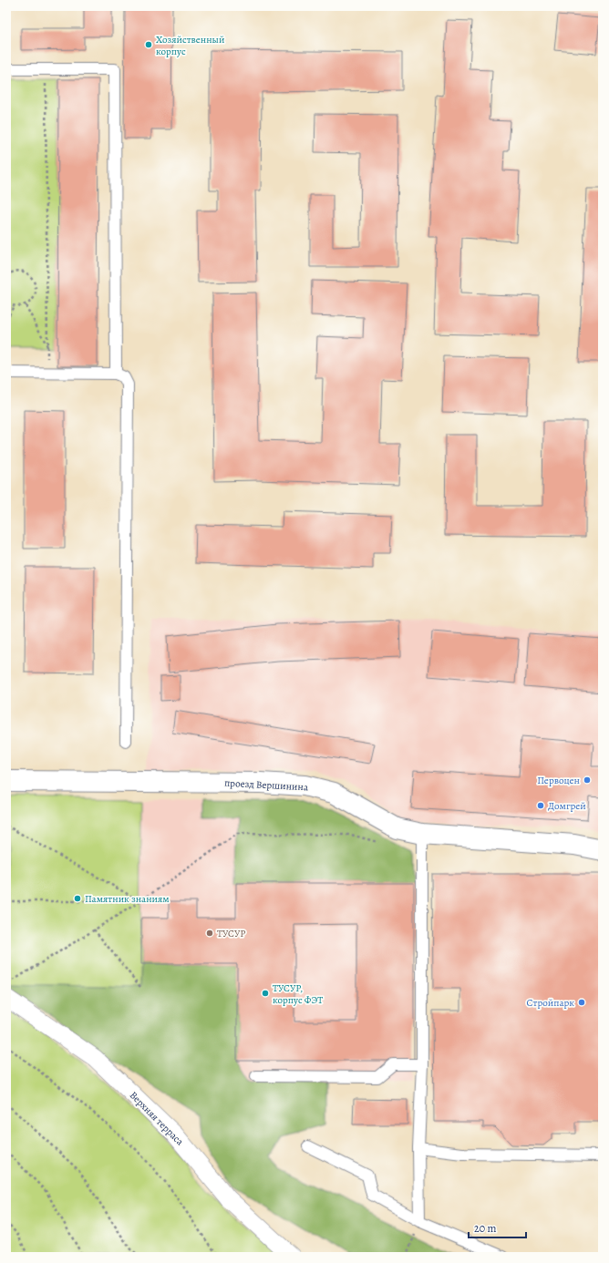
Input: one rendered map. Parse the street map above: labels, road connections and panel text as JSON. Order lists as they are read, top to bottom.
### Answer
{
  "streets": {
    "street": ["проезд Вершинина", "Верхняя терраса"]
  },
  "places": [
    "Хозяйственный корпус",
    "Первоцен",
    "Домгрей",
    "Памятник знаниям",
    "ТУСУР",
    "ТУСУР, корпус ФЭТ",
    "Стройпарк"
  ],
  "scale_bar": "20 m"
}
